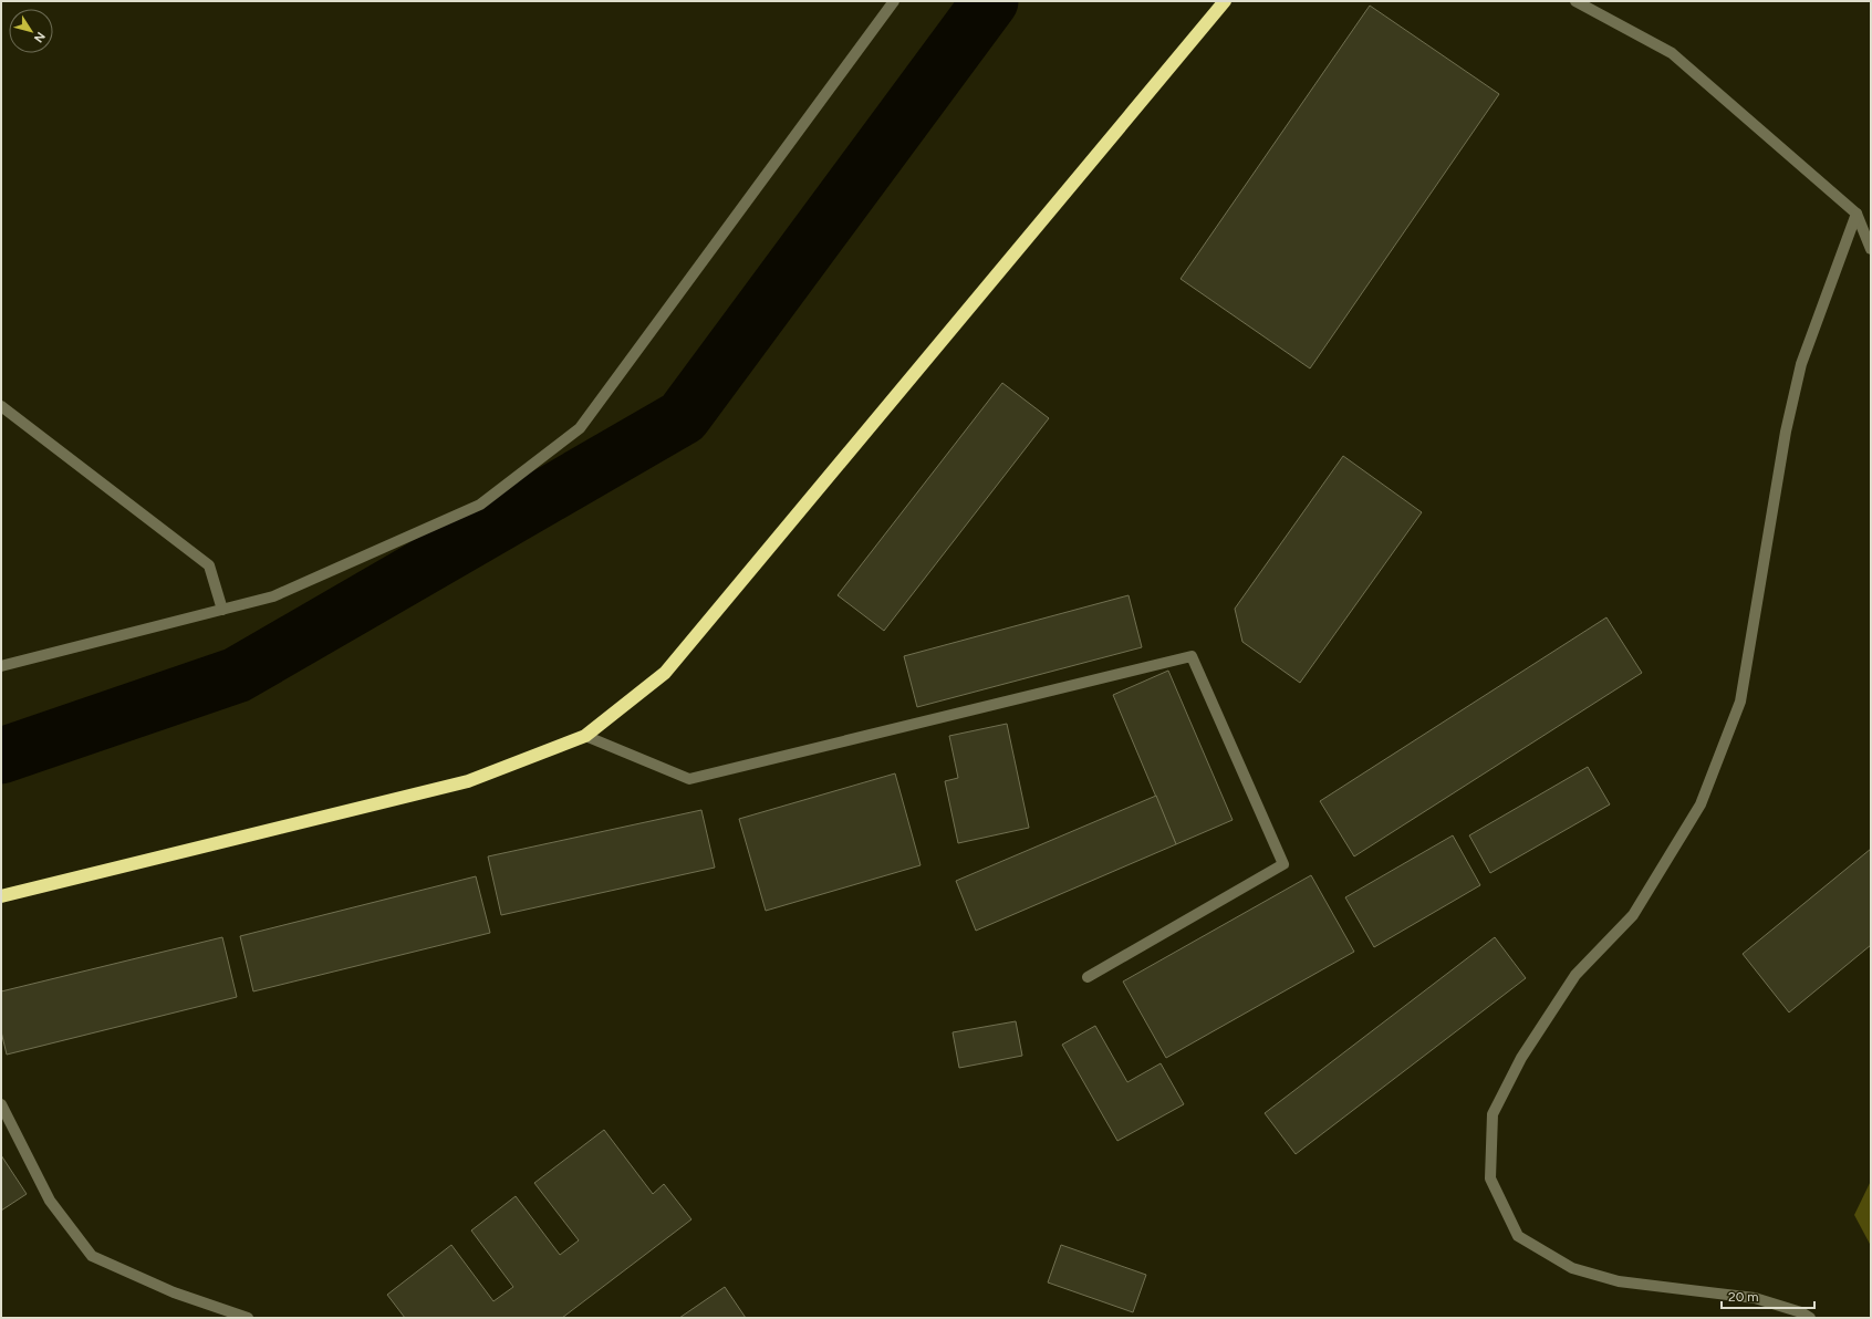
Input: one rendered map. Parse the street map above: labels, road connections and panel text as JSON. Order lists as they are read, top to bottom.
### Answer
{
  "scale_bar": "20 m",
  "north": "bottom right"
}
